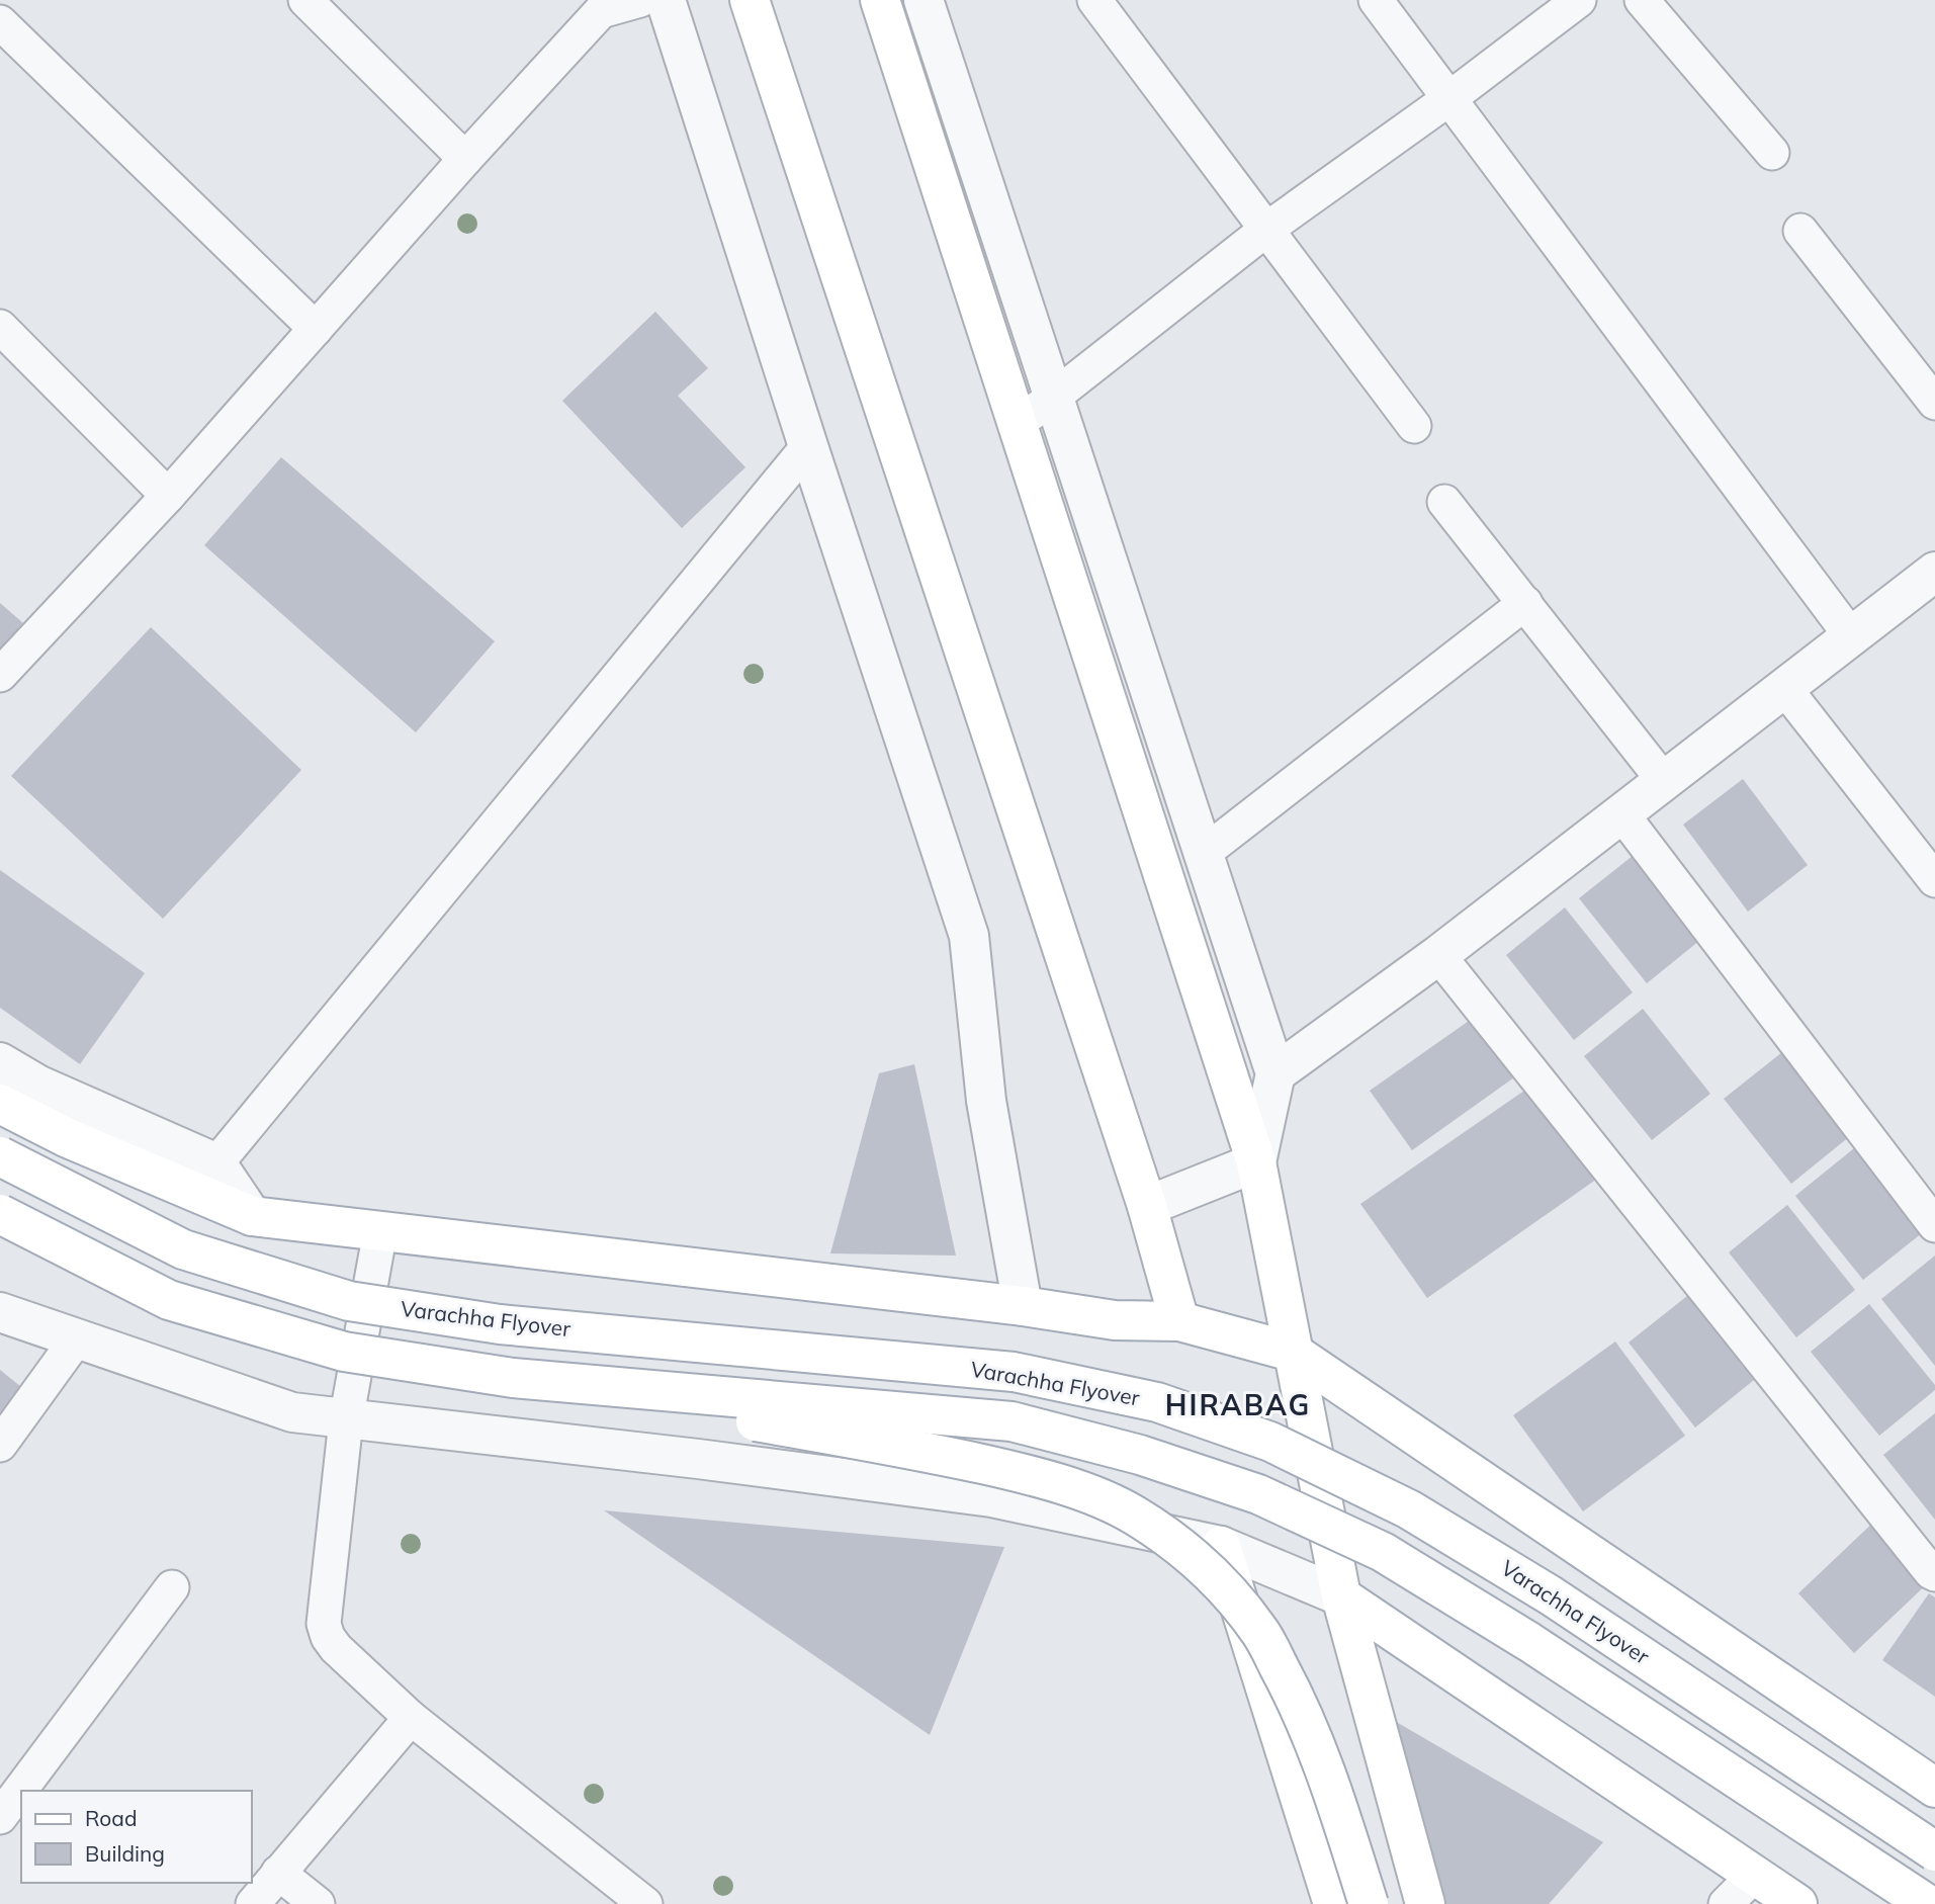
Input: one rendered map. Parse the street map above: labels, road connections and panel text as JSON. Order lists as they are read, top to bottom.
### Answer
{
  "streets": {
    "main road": ["Varachha Flyover"]
  },
  "districts": ["HIRABAG"],
  "legend": ["Road", "Building"]
}
